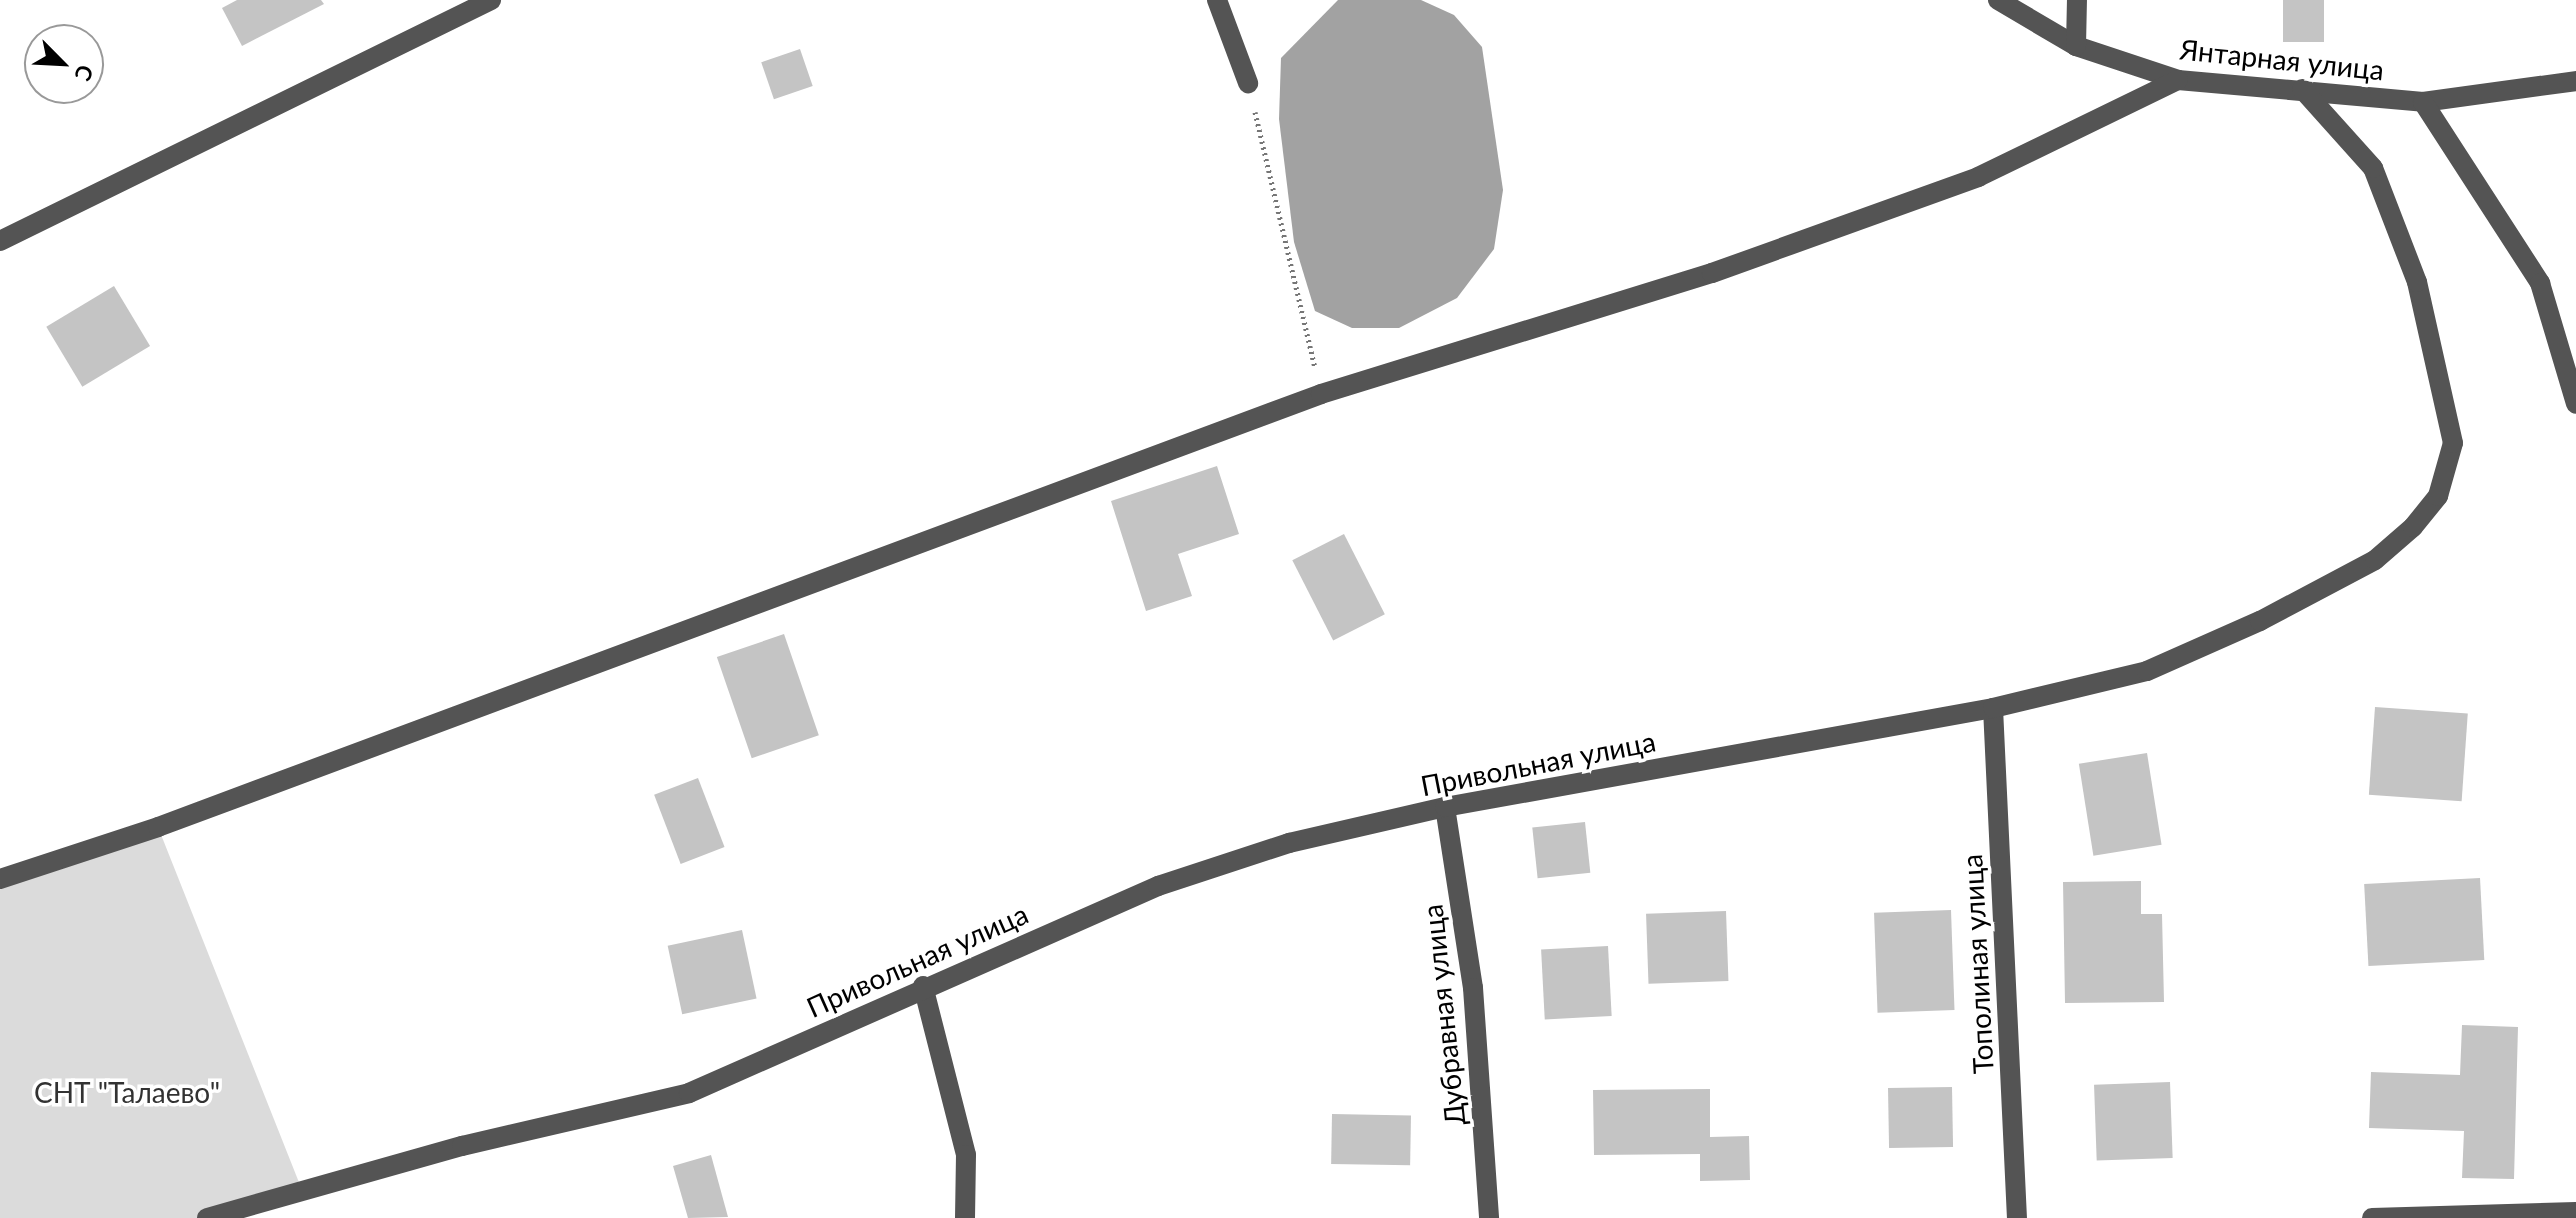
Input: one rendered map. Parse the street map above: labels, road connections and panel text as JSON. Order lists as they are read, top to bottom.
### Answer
{
  "streets": {
    "street": [
      "Янтарная улица",
      "Привольная улица",
      "Тополиная улица",
      "Дубравная улица"
    ]
  },
  "crossings": [
    ["Янтарная улица", "Привольная улица"],
    ["Привольная улица", "Тополиная улица"],
    ["Привольная улица", "Дубравная улица"]
  ],
  "parks": ["СНТ \"Талаево\""],
  "north": "bottom right"
}
